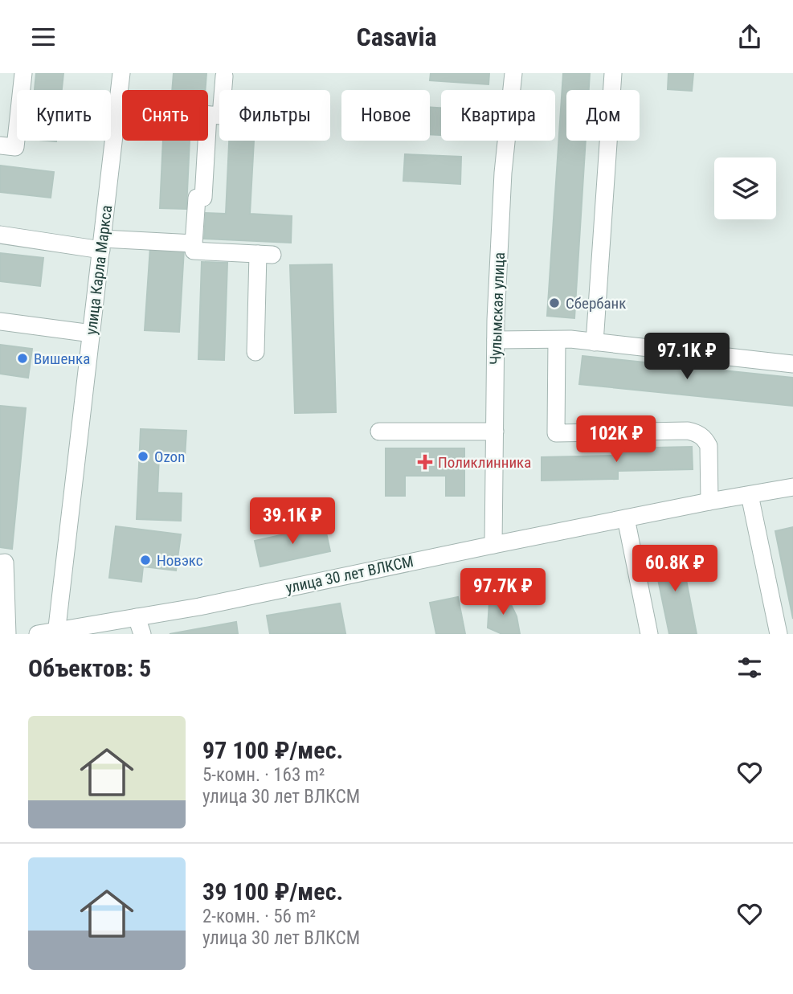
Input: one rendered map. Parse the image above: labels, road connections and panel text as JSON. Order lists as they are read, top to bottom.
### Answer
{
  "streets": {
    "street": ["улица Карла Маркса", "Чулымская улица", "улица 30 лет ВЛКСМ"]
  },
  "crossings": [
    ["улица Карла Маркса", "улица 30 лет ВЛКСМ"],
    ["Чулымская улица", "улица 30 лет ВЛКСМ"]
  ],
  "places": {
    "other": [
      "Сбербанк",
      "Вишенка",
      "Ozon",
      "Новэкс"
    ],
    "health": ["Поликлинника"]
  },
  "page": {
    "header": "Casavia",
    "chip": [
      "Купить",
      "Снять",
      "Фильтры",
      "Новое",
      "Квартира",
      "Дом"
    ],
    "price": [
      "97.1K ₽",
      "102K ₽",
      "39.1K ₽",
      "60.8K ₽",
      "97.7K ₽"
    ],
    "heading": "Объектов: 5",
    "list": [
      {
        "name": "97 100 ₽/мес.",
        "note": "5-комн. · 163 m² · улица 30 лет ВЛКСМ"
      },
      {
        "name": "39 100 ₽/мес.",
        "note": "2-комн. · 56 m² · улица 30 лет ВЛКСМ"
      }
    ]
  }
}
